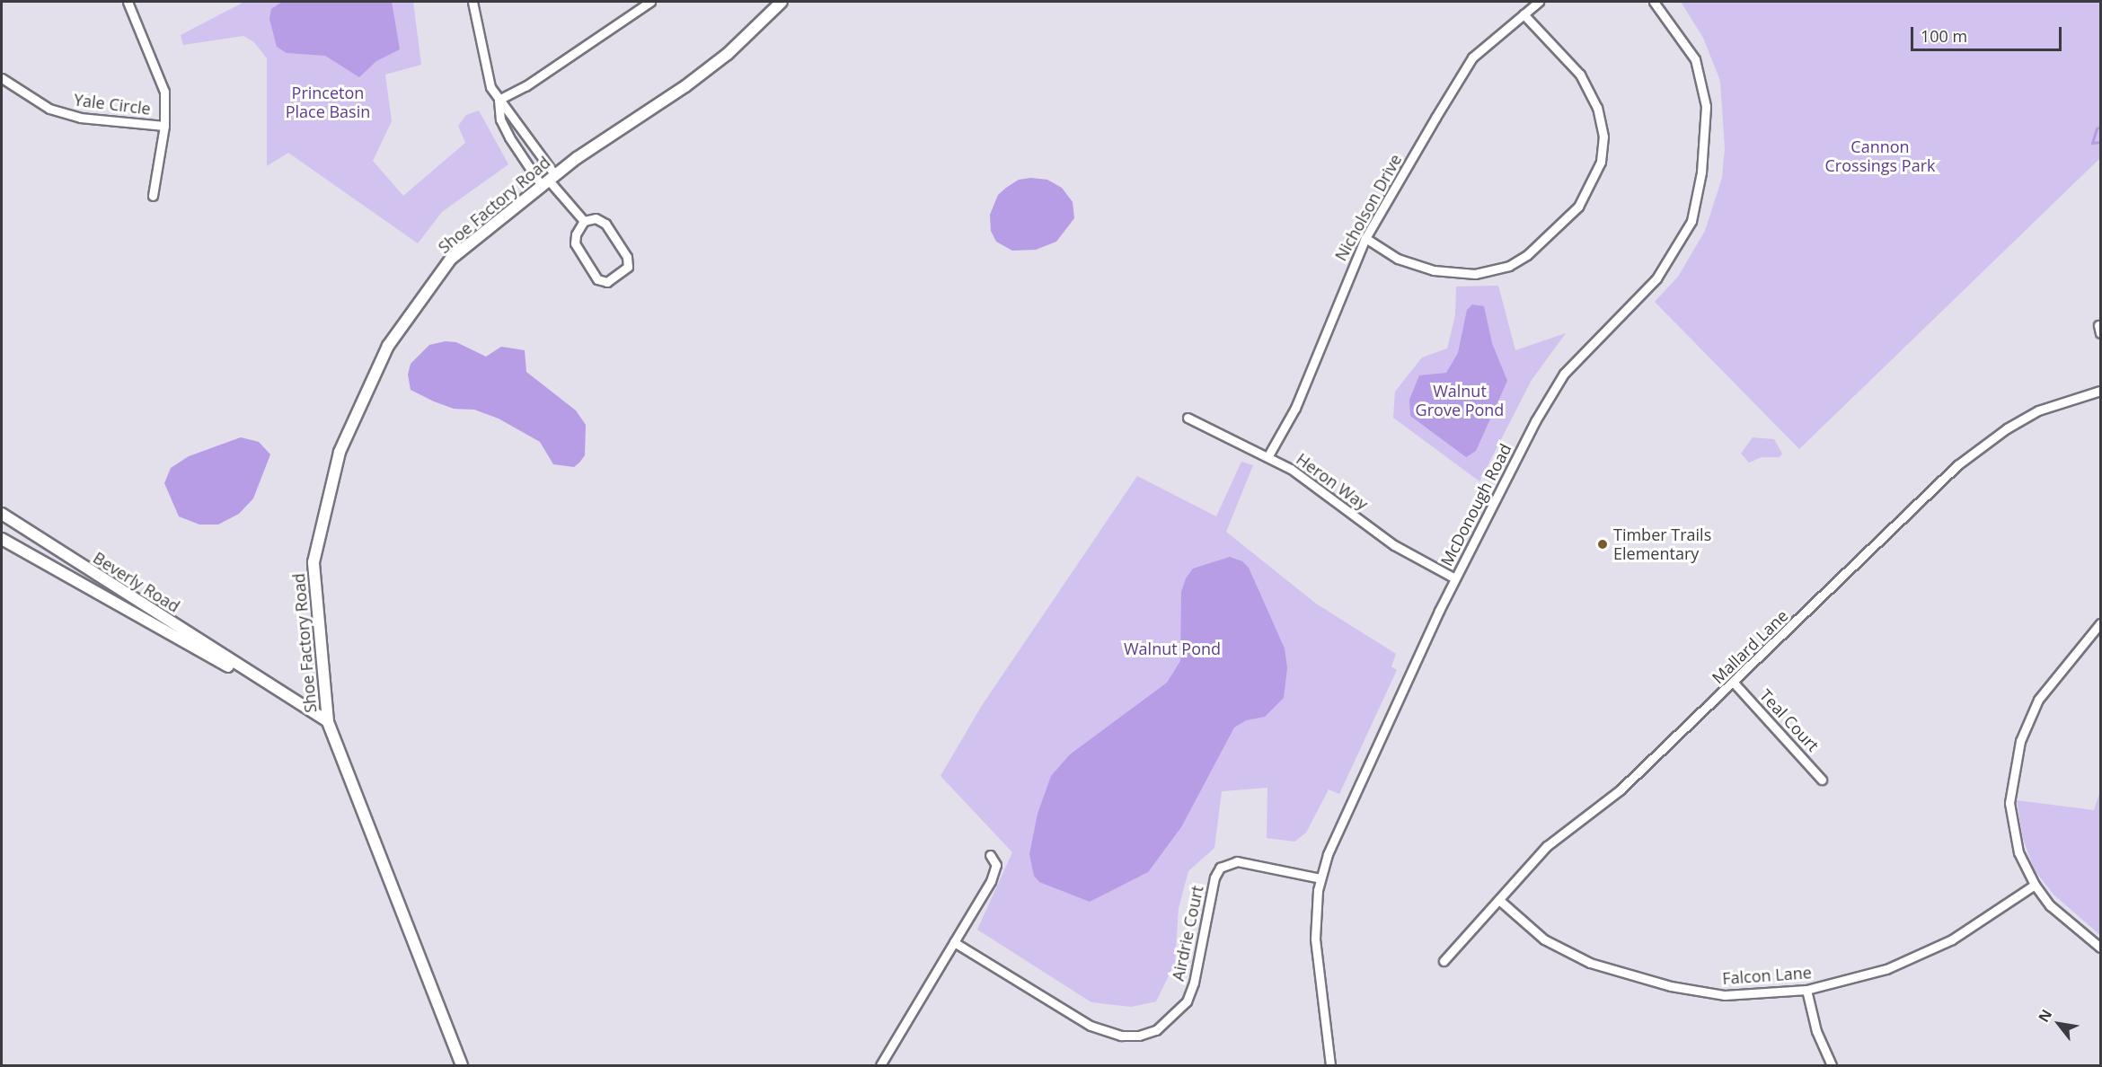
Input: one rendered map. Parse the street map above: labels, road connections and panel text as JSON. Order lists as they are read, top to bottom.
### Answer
{
  "streets": {
    "street": [
      "Yale Circle",
      "Shoe Factory Road",
      "Nicholson Drive",
      "Heron Way",
      "McDonough Road",
      "Beverly Road",
      "Mallard Lane",
      "Teal Court",
      "Airdrie Court",
      "Falcon Lane"
    ]
  },
  "crossings": [
    ["Shoe Factory Road", "Beverly Road"],
    ["Nicholson Drive", "Heron Way"],
    ["Heron Way", "McDonough Road"],
    ["McDonough Road", "Airdrie Court"],
    ["Mallard Lane", "Teal Court"],
    ["Mallard Lane", "Falcon Lane"]
  ],
  "parks": [
    "Princeton Place Basin",
    "Cannon Crossings Park",
    "Walnut Grove Pond",
    "Walnut Pond"
  ],
  "places": ["Timber Trails Elementary"],
  "scale_bar": "100 m",
  "north": "top left"
}
